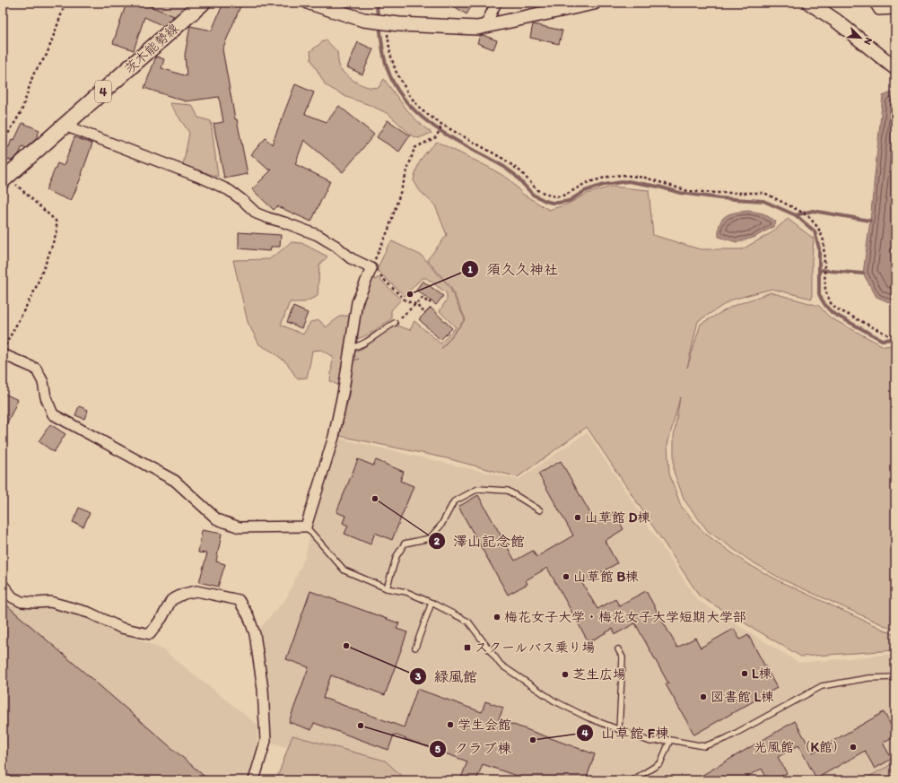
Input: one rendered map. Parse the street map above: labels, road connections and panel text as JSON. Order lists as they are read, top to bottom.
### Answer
{
  "streets": {
    "main road": ["茨木能勢線", "4"]
  },
  "places": {
    "other": [
      "須久久神社",
      "澤山記念館",
      "山草館 D棟",
      "山草館 B棟",
      "梅花女子大学・梅花女子大学短期大学部",
      "緑風館",
      "L棟",
      "芝生広場",
      "図書館 L棟",
      "学生会館",
      "クラブ棟",
      "山草館 F棟",
      "光風館 （K館）"
    ],
    "transit": ["スクールバス乗り場"]
  },
  "north": "bottom right"
}
